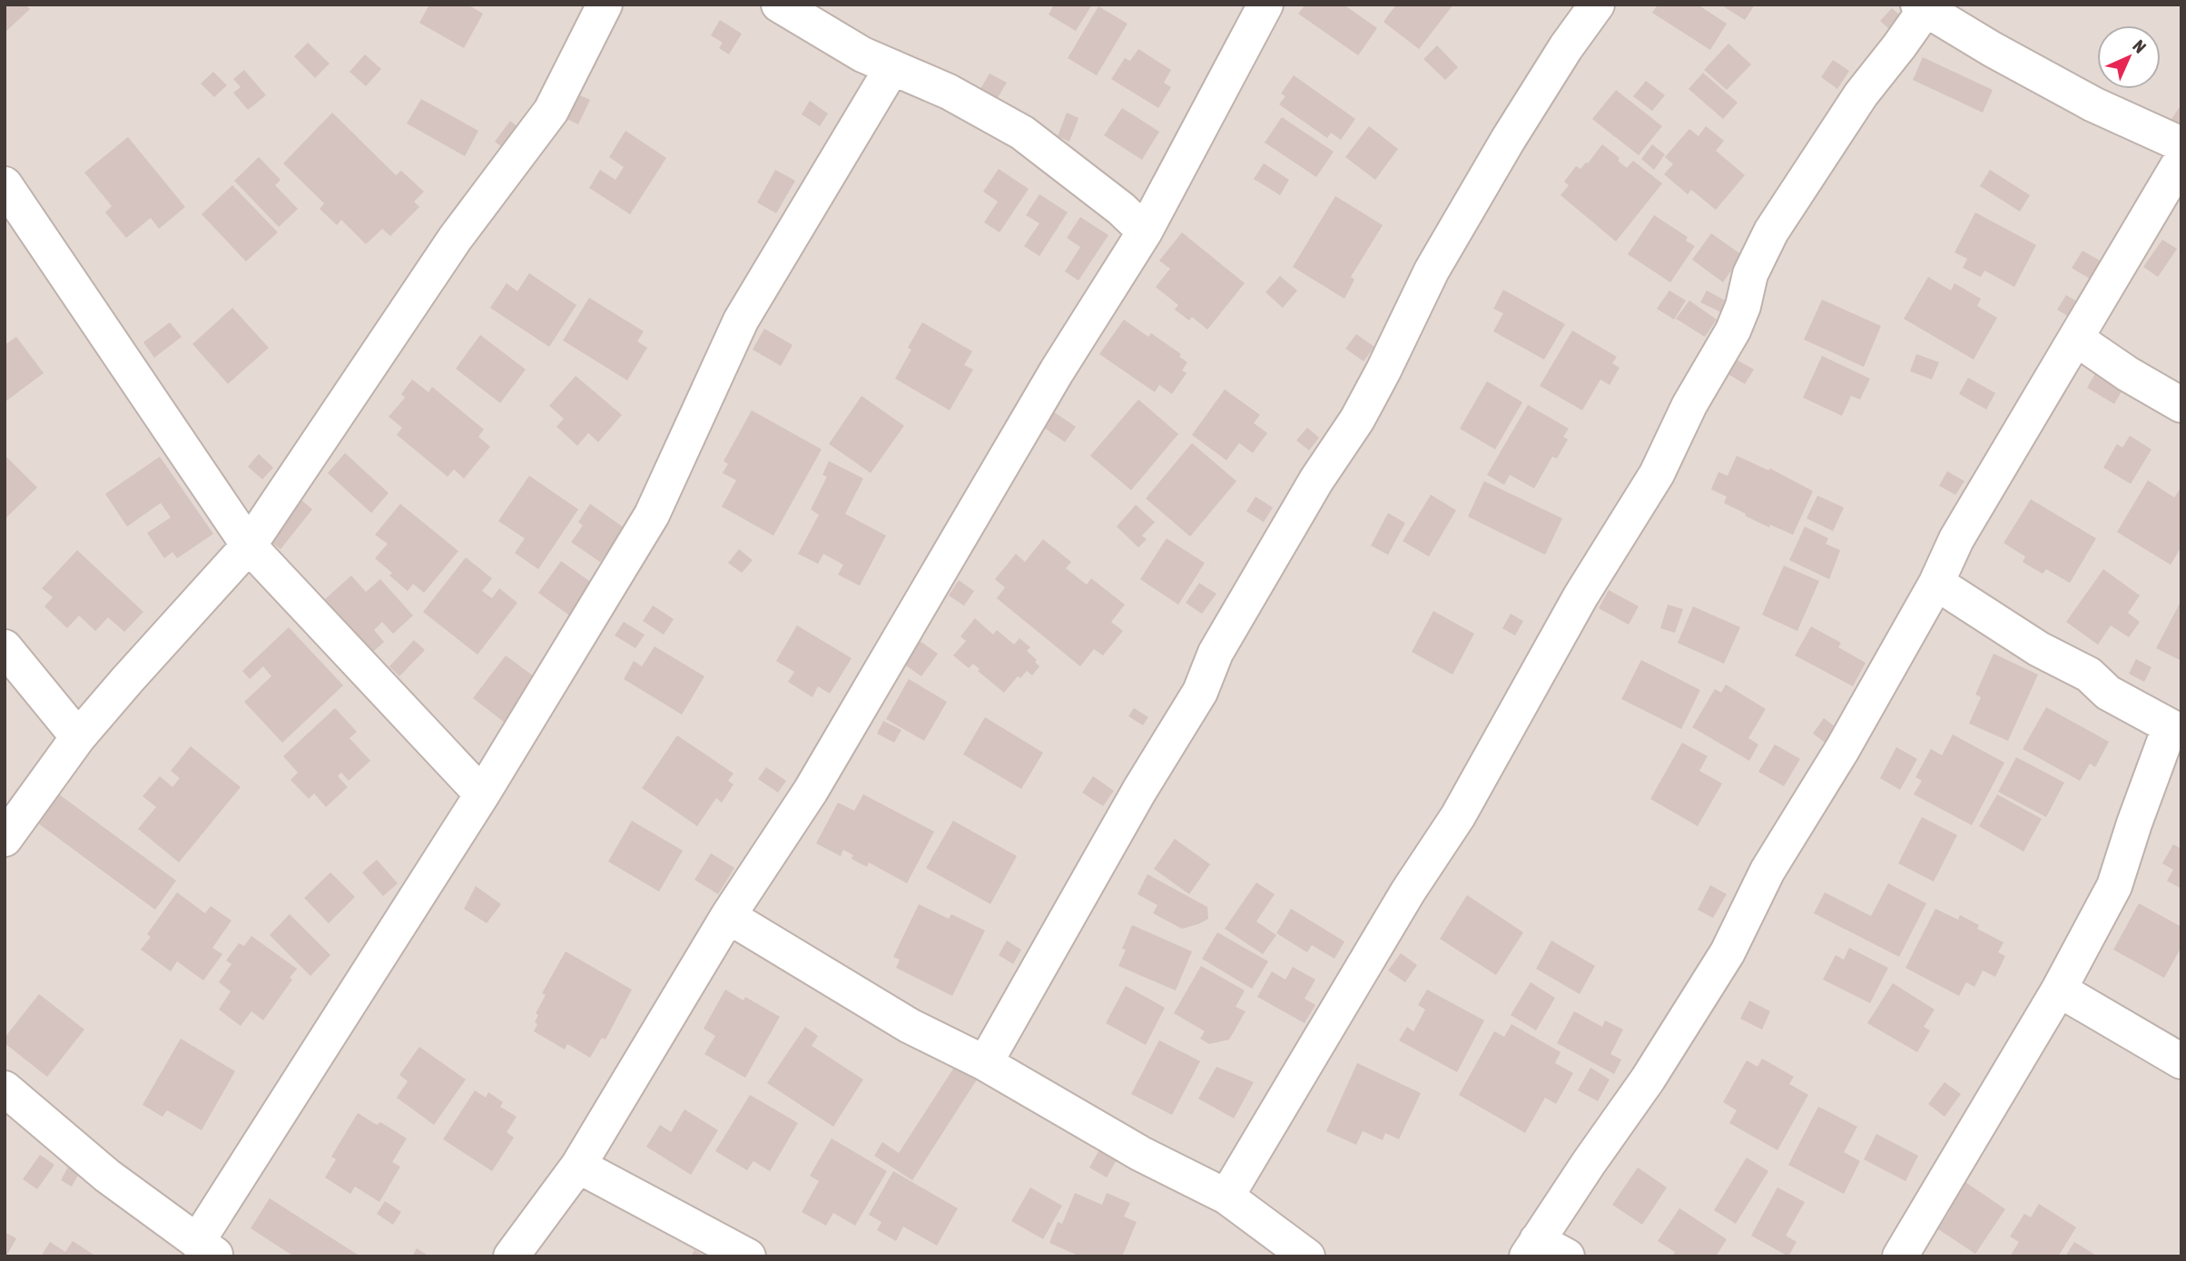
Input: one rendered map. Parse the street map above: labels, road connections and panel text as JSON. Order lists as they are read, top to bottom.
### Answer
{
  "north": "top right"
}
